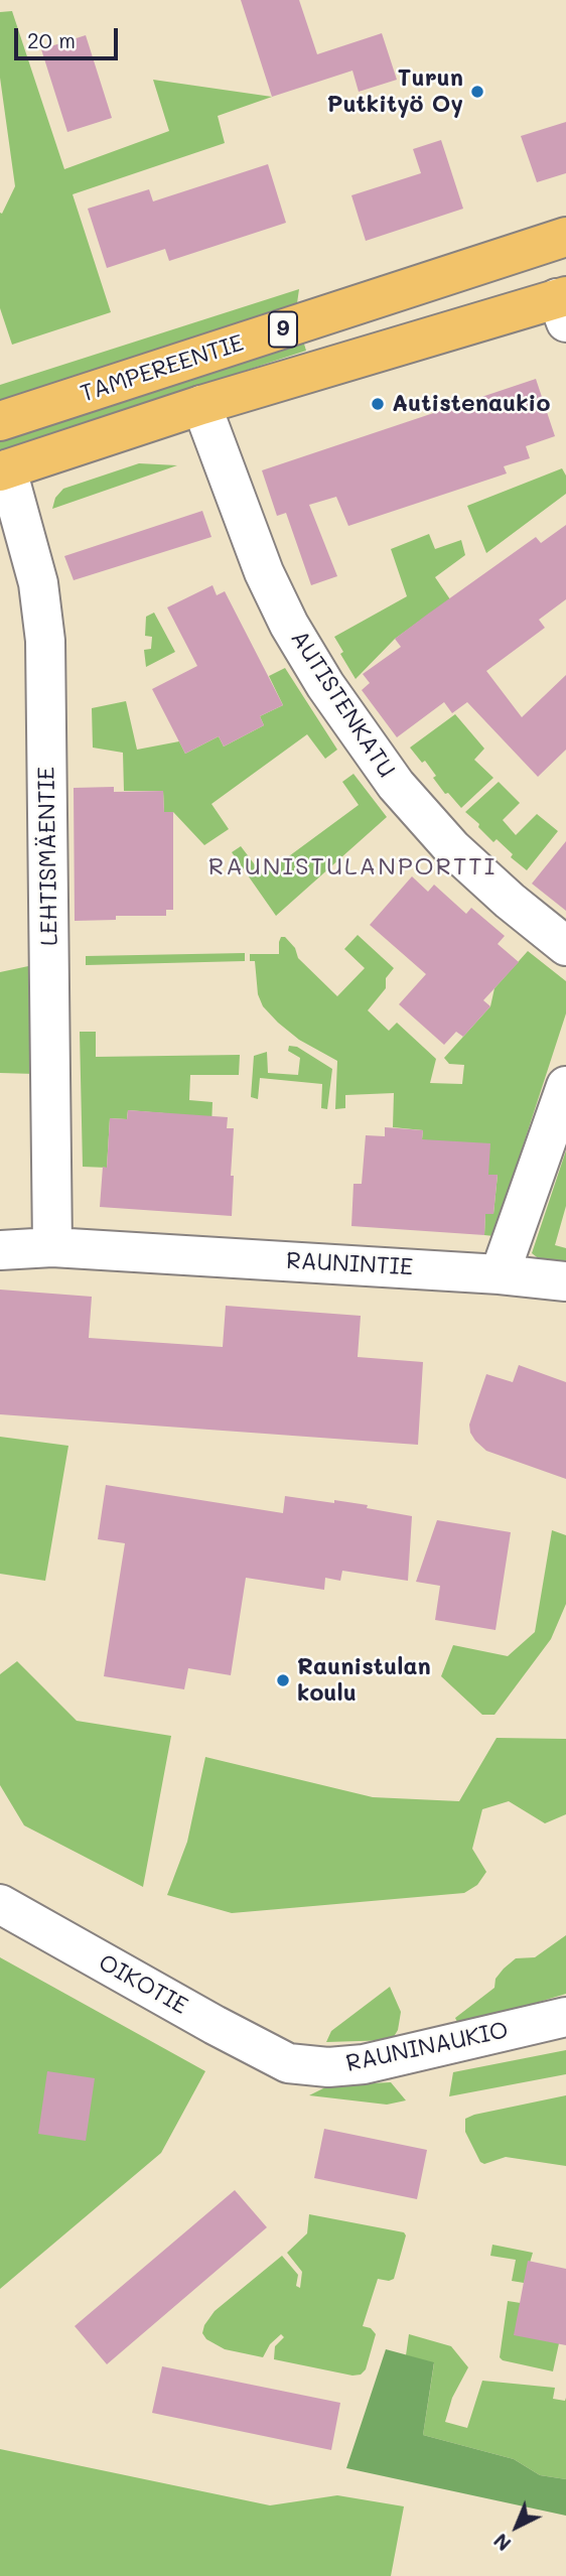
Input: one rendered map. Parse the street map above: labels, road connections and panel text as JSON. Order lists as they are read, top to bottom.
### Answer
{
  "streets": {
    "highway": ["9", "TAMPEREENTIE"],
    "street": [
      "AUTISTENKATU",
      "LEHTISMÄENTIE",
      "RAUNINTIE",
      "OIKOTIE",
      "RAUNINAUKIO"
    ]
  },
  "crossings": [
    ["TAMPEREENTIE", "AUTISTENKATU"],
    ["TAMPEREENTIE", "LEHTISMÄENTIE"],
    ["LEHTISMÄENTIE", "RAUNINTIE"],
    ["OIKOTIE", "RAUNINAUKIO"]
  ],
  "districts": ["RAUNISTULANPORTTI"],
  "places": ["Turun Putkityö Oy", "Autistenaukio", "Raunistulan koulu"],
  "scale_bar": "20 m",
  "north": "bottom left"
}
